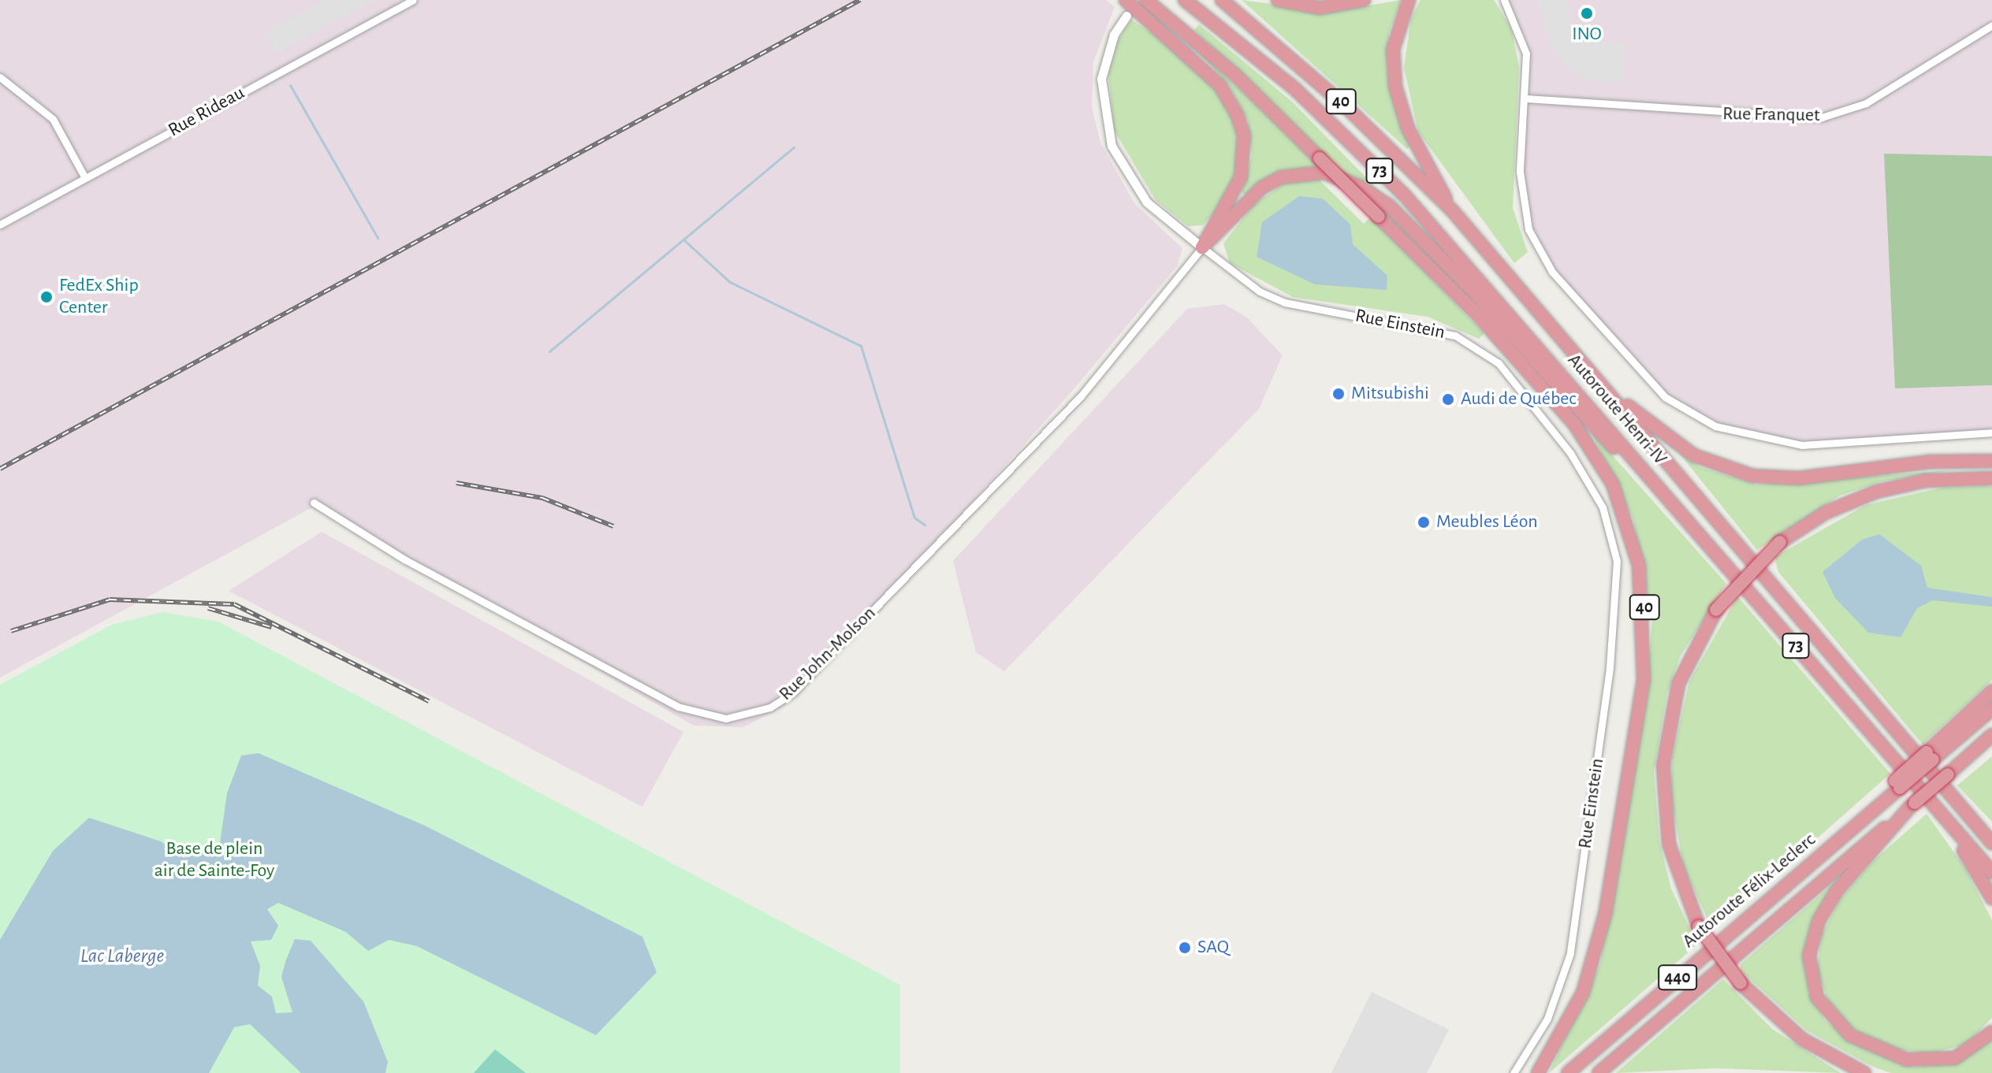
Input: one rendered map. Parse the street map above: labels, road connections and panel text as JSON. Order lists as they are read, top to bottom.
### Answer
{
  "streets": {
    "highway": [
      "40",
      "73",
      "Autoroute Henri-IV",
      "Autoroute Félix-Leclerc",
      "440"
    ],
    "street": [
      "Rue Rideau",
      "Rue Franquet",
      "Rue Einstein",
      "Rue John-Molson"
    ]
  },
  "crossings": [
    ["Rue Einstein", "Rue John-Molson"],
    ["Autoroute Félix-Leclerc", "440"]
  ],
  "water": ["Lac Laberge"],
  "parks": ["Base de plein air de Sainte-Foy"],
  "places": [
    "INO",
    "FedEx Ship Center",
    "Mitsubishi",
    "Audi de Québec",
    "Meubles Léon",
    "SAQ"
  ]
}
